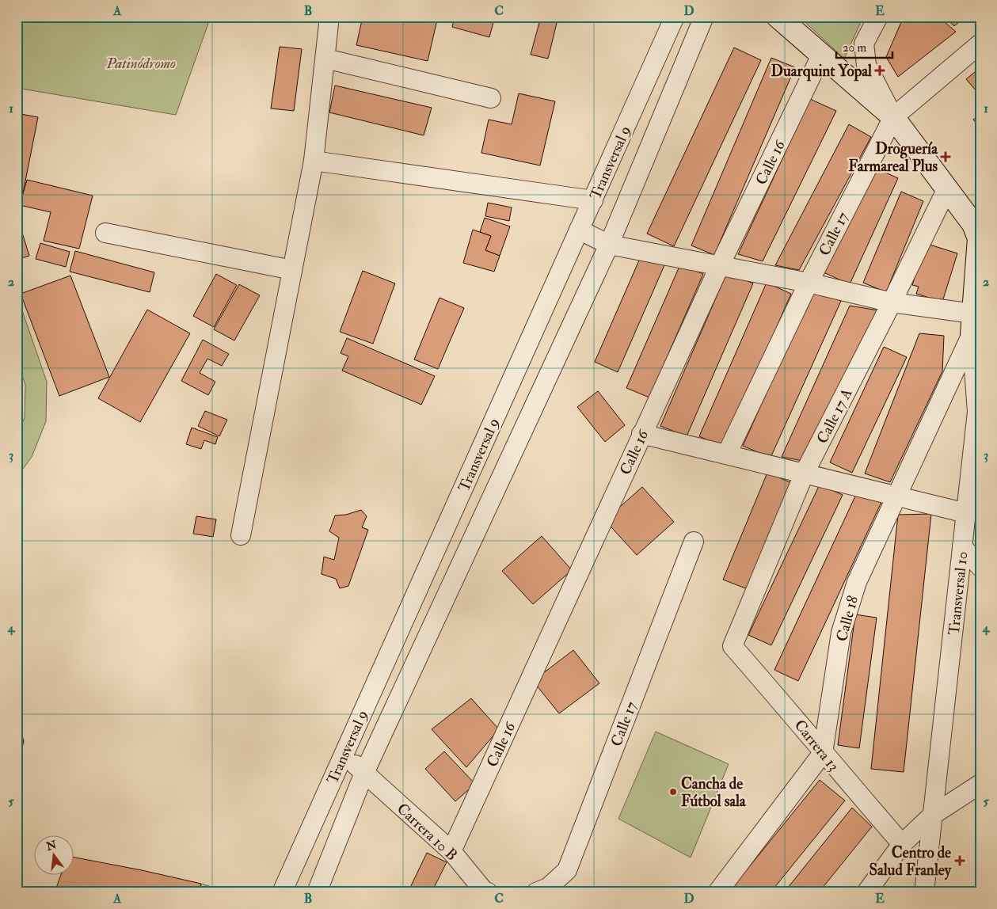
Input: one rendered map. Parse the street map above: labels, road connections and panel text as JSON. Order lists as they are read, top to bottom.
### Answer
{
  "streets": {
    "street": [
      "Transversal 9",
      "Calle 16",
      "Calle 17",
      "Calle 17 A",
      "Transversal 10",
      "Calle 18",
      "Carrera 13",
      "Carrera 10 B"
    ]
  },
  "crossings": [
    ["Transversal 9", "Carrera 10 B"],
    ["Calle 16", "Carrera 10 B"],
    ["Calle 17 A", "Transversal 10"],
    ["Calle 17 A", "Carrera 13"],
    ["Transversal 10", "Calle 18"],
    ["Calle 18", "Carrera 13"]
  ],
  "parks": ["Patinódromo"],
  "places": {
    "health": ["Duarquint Yopal", "Droguería Farmareal Plus", "Centro de Salud Franley"],
    "other": ["Cancha de Fútbol sala"]
  },
  "scale_bar": "20 m",
  "north": "top",
  "grid": {
    "columns": [
      "A",
      "B",
      "C",
      "D",
      "E"
    ],
    "rows": [
      "1",
      "2",
      "3",
      "4",
      "5"
    ]
  }
}
